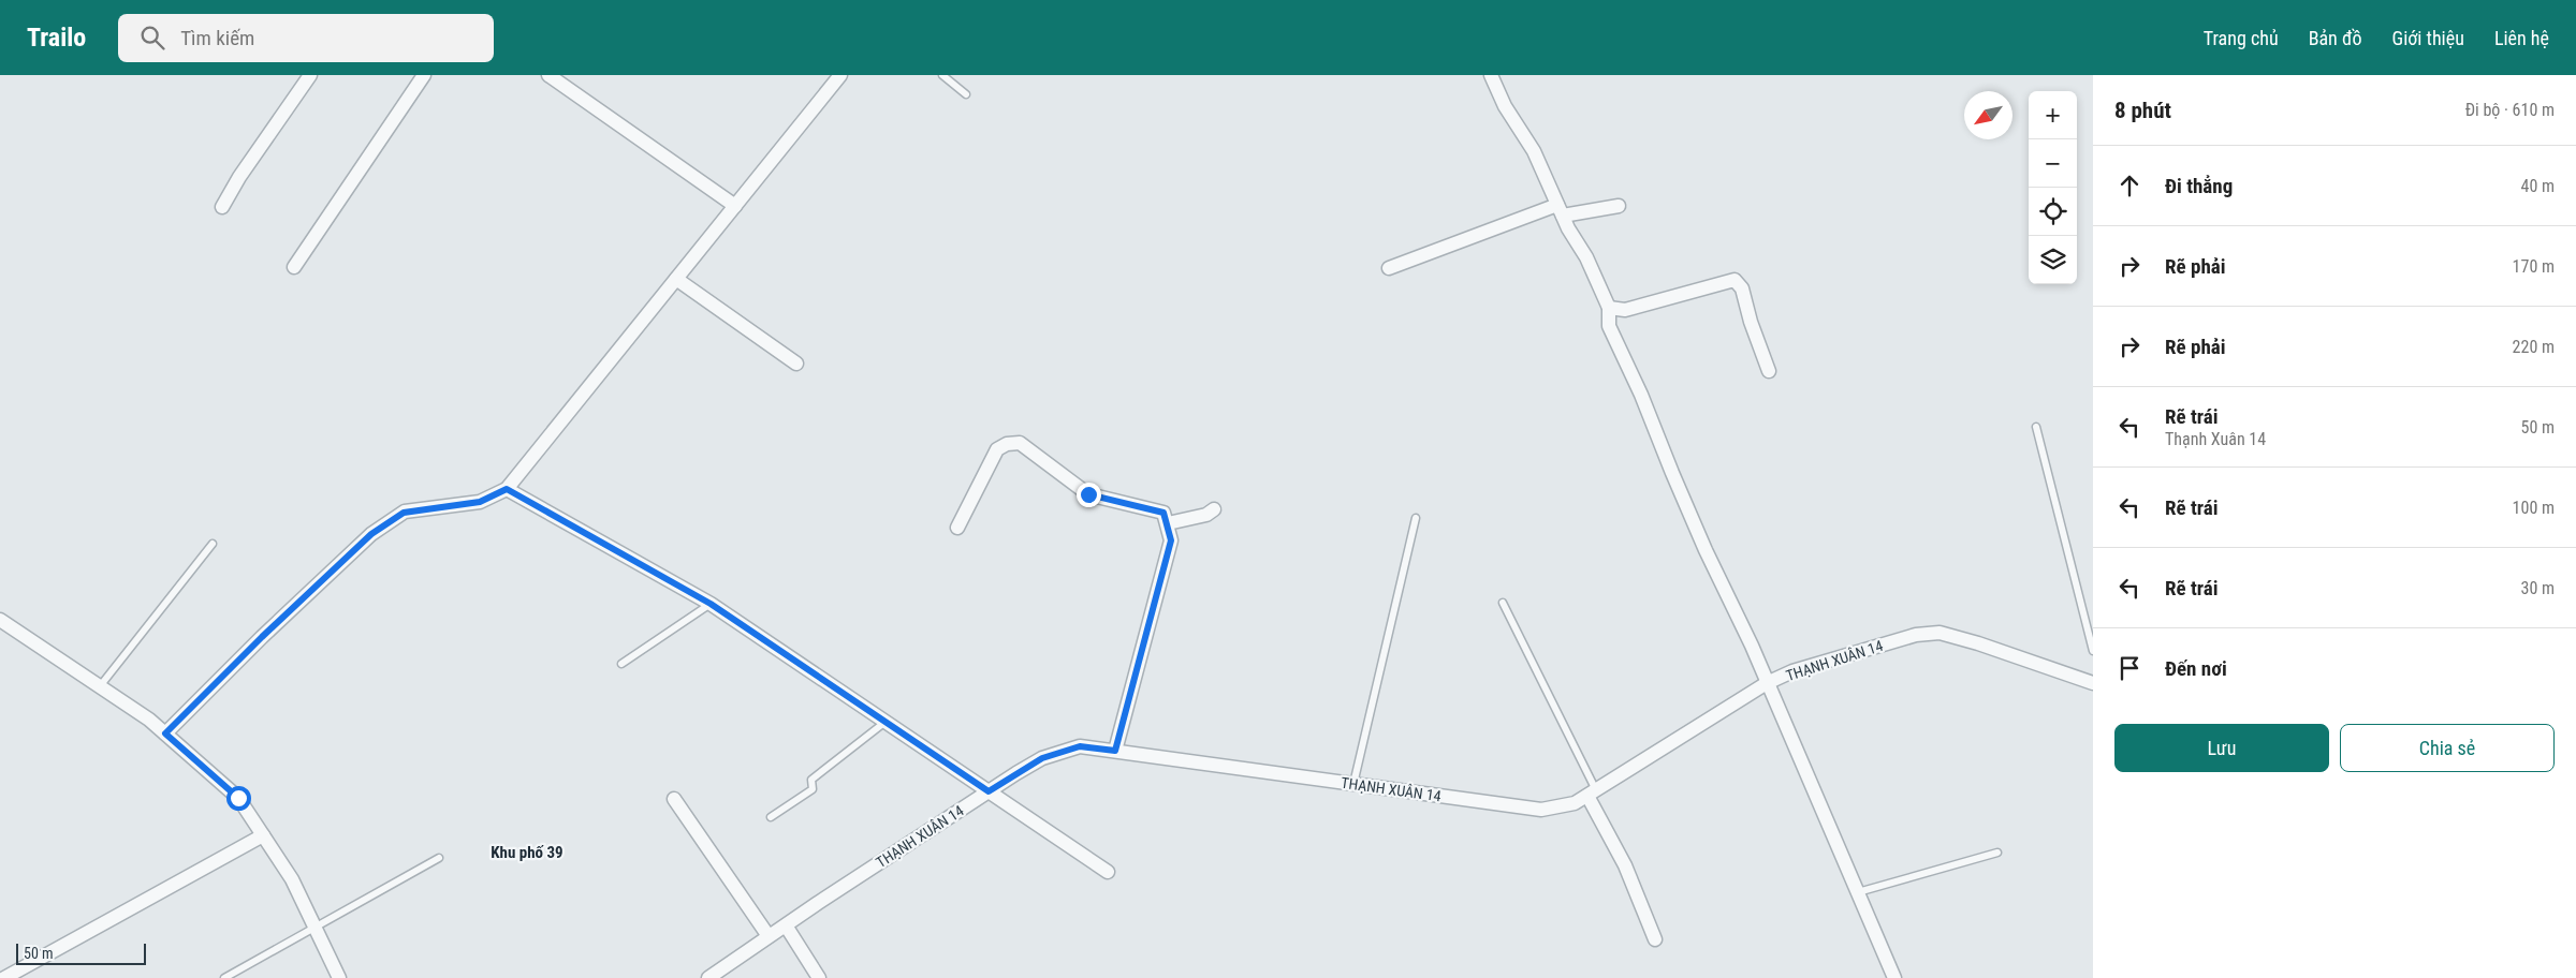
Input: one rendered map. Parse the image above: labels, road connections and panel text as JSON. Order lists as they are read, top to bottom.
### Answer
{
  "streets": {
    "street": ["THẠNH XUÂN 14"]
  },
  "districts": ["Khu phố 39"],
  "scale_bar": "50 m",
  "north": "bottom left",
  "page": {
    "header": "Trailo",
    "search": "Tìm kiếm",
    "nav": [
      "Trang chủ",
      "Bản đồ",
      "Giới thiệu",
      "Liên hệ"
    ],
    "heading": ["8 phút", "Đi bộ · 610 m"],
    "map_buttons": ["+", "−"],
    "list": [
      ["Đi thẳng", "40 m"],
      ["Rẽ phải", "170 m"],
      ["Rẽ phải", "220 m"],
      ["Rẽ trái", "Thạnh Xuân 14", "50 m"],
      ["Rẽ trái", "100 m"],
      ["Rẽ trái", "30 m"],
      "Đến nơi"
    ],
    "buttons": ["Lưu", "Chia sẻ"],
    "scale": "50 m"
  }
}
